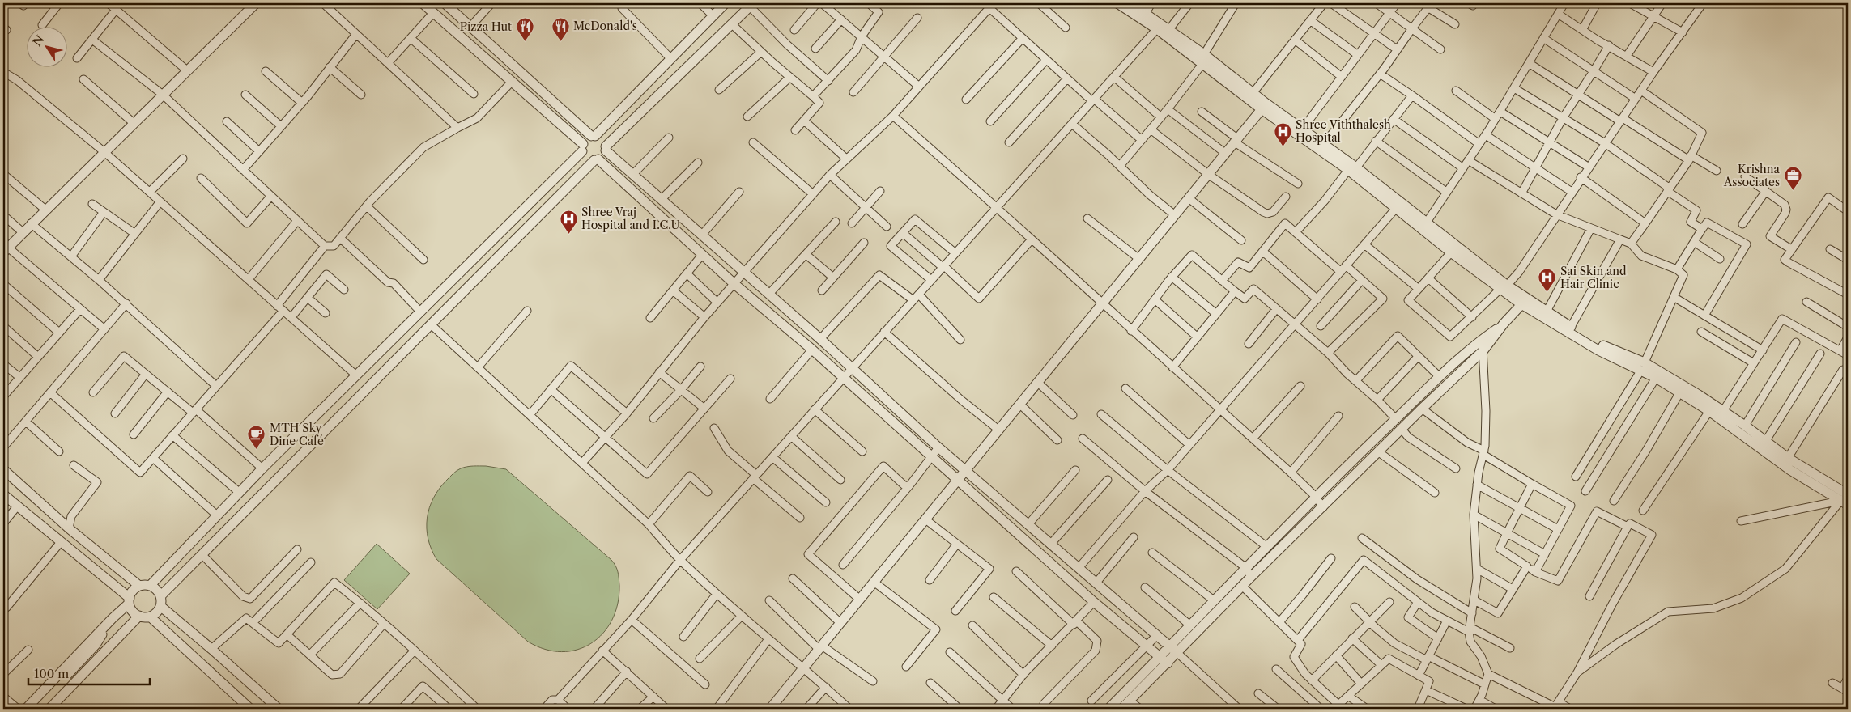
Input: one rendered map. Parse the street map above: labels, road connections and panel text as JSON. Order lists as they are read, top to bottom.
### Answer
{
  "places": {
    "restaurant": ["McDonald's", "Pizza Hut"],
    "hospital": ["Shree Viththalesh Hospital", "Shree Vraj Hospital and I.C.U", "Sai Skin and Hair Clinic"],
    "office": ["Krishna Associates"],
    "cafe": ["MTH Sky Dine Café"]
  },
  "scale_bar": "100 m",
  "north": "top left"
}
